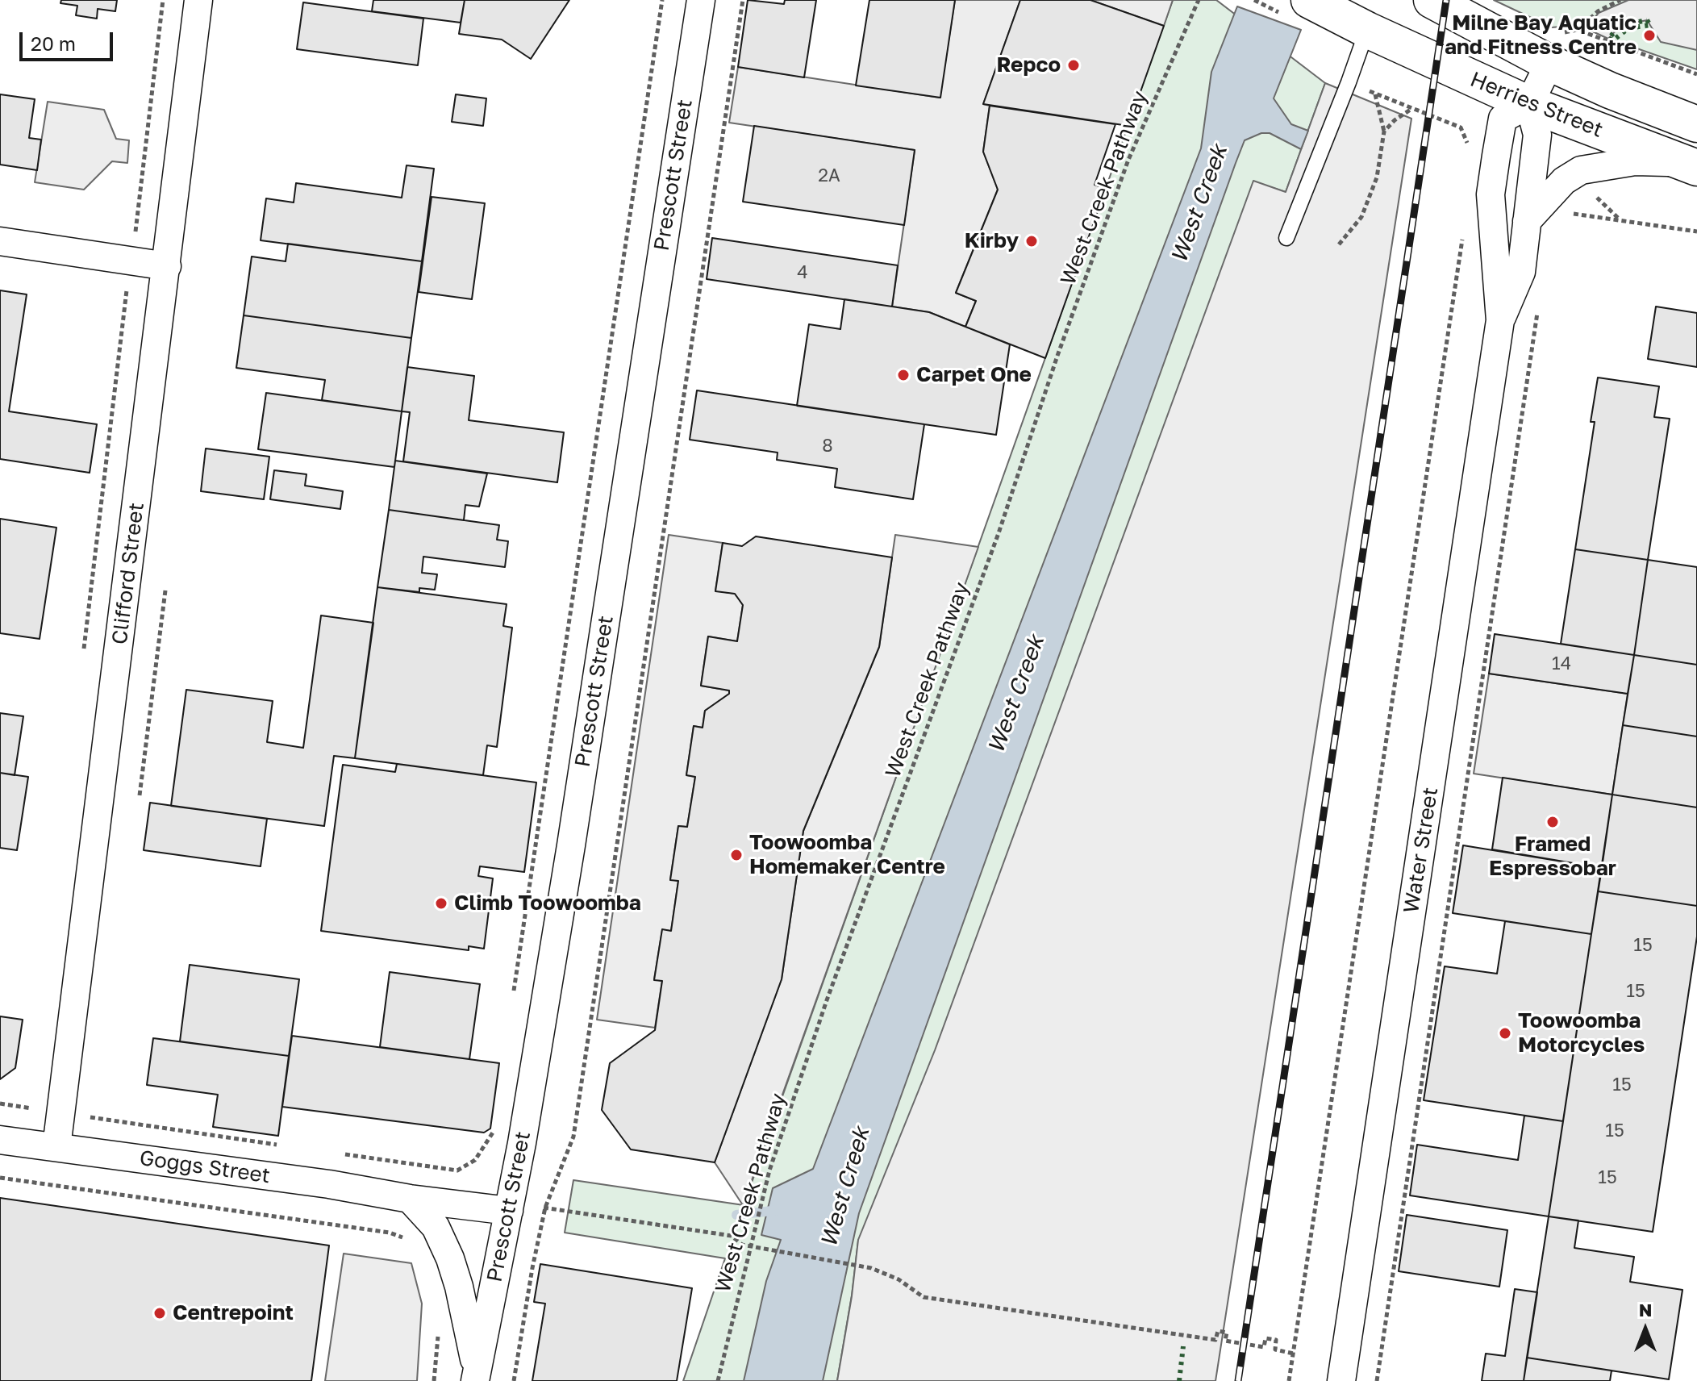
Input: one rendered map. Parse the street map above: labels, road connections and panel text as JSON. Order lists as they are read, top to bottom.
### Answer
{
  "streets": {
    "main road": ["Herries Street"],
    "street": [
      "Prescott Street",
      "Clifford Street",
      "Water Street",
      "Goggs Street"
    ],
    "path": ["West Creek Pathway"]
  },
  "crossings": [
    ["Herries Street", "Water Street"],
    ["Prescott Street", "Goggs Street"],
    ["Clifford Street", "Goggs Street"]
  ],
  "water": ["West Creek"],
  "places": [
    "Milne Bay Aquatic and Fitness Centre",
    "Repco",
    "Kirby",
    "Carpet One",
    "Framed Espressobar",
    "Toowoomba Homemaker Centre",
    "Climb Toowoomba",
    "Toowoomba Motorcycles",
    "Centrepoint"
  ],
  "house_numbers": [
    "2A",
    "4",
    "8",
    "14",
    "15",
    "15",
    "15",
    "15",
    "15"
  ],
  "scale_bar": "20 m",
  "north": "top"
}
